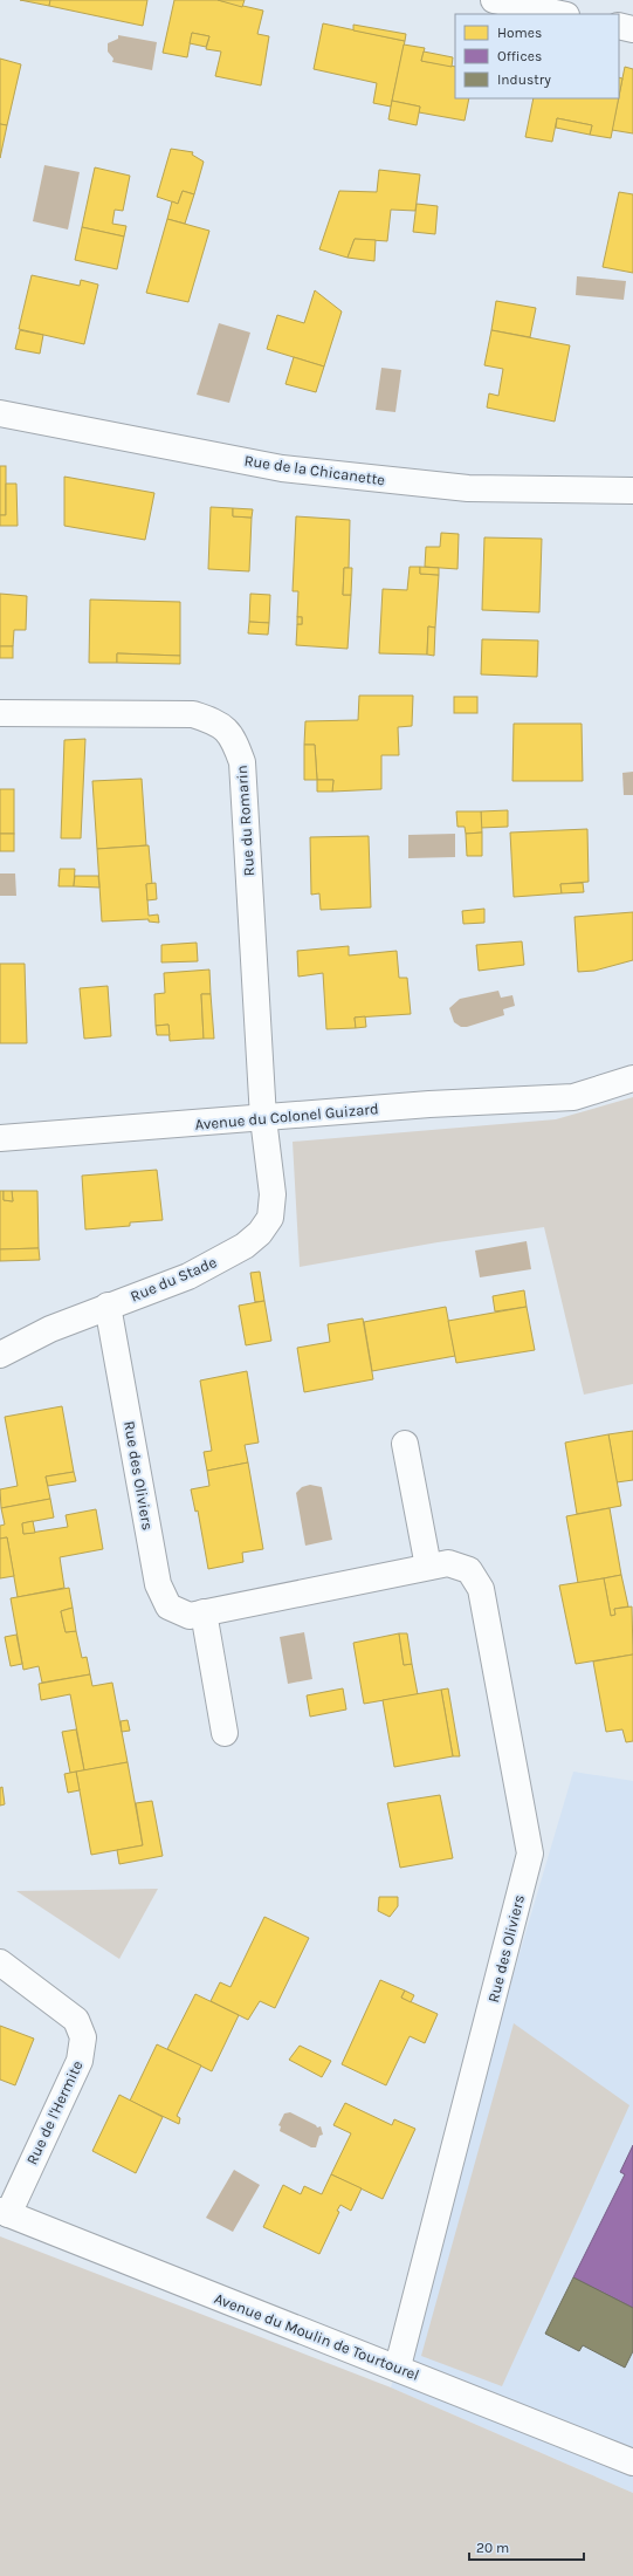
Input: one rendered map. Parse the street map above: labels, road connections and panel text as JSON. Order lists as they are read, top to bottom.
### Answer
{
  "streets": {
    "street": [
      "Rue de la Chicanette",
      "Rue du Romarin",
      "Avenue du Colonel Guizard",
      "Rue du Stade",
      "Rue des Oliviers",
      "Rue de l'Hermite",
      "Avenue du Moulin de Tourtourel"
    ]
  },
  "crossings": [
    ["Rue du Romarin", "Avenue du Colonel Guizard"],
    ["Rue du Romarin", "Rue du Stade"],
    ["Avenue du Colonel Guizard", "Rue du Stade"],
    ["Rue du Stade", "Rue des Oliviers"],
    ["Rue des Oliviers", "Avenue du Moulin de Tourtourel"],
    ["Rue de l'Hermite", "Avenue du Moulin de Tourtourel"]
  ],
  "legend": ["Homes", "Offices", "Industry"],
  "scale_bar": "20 m"
}
